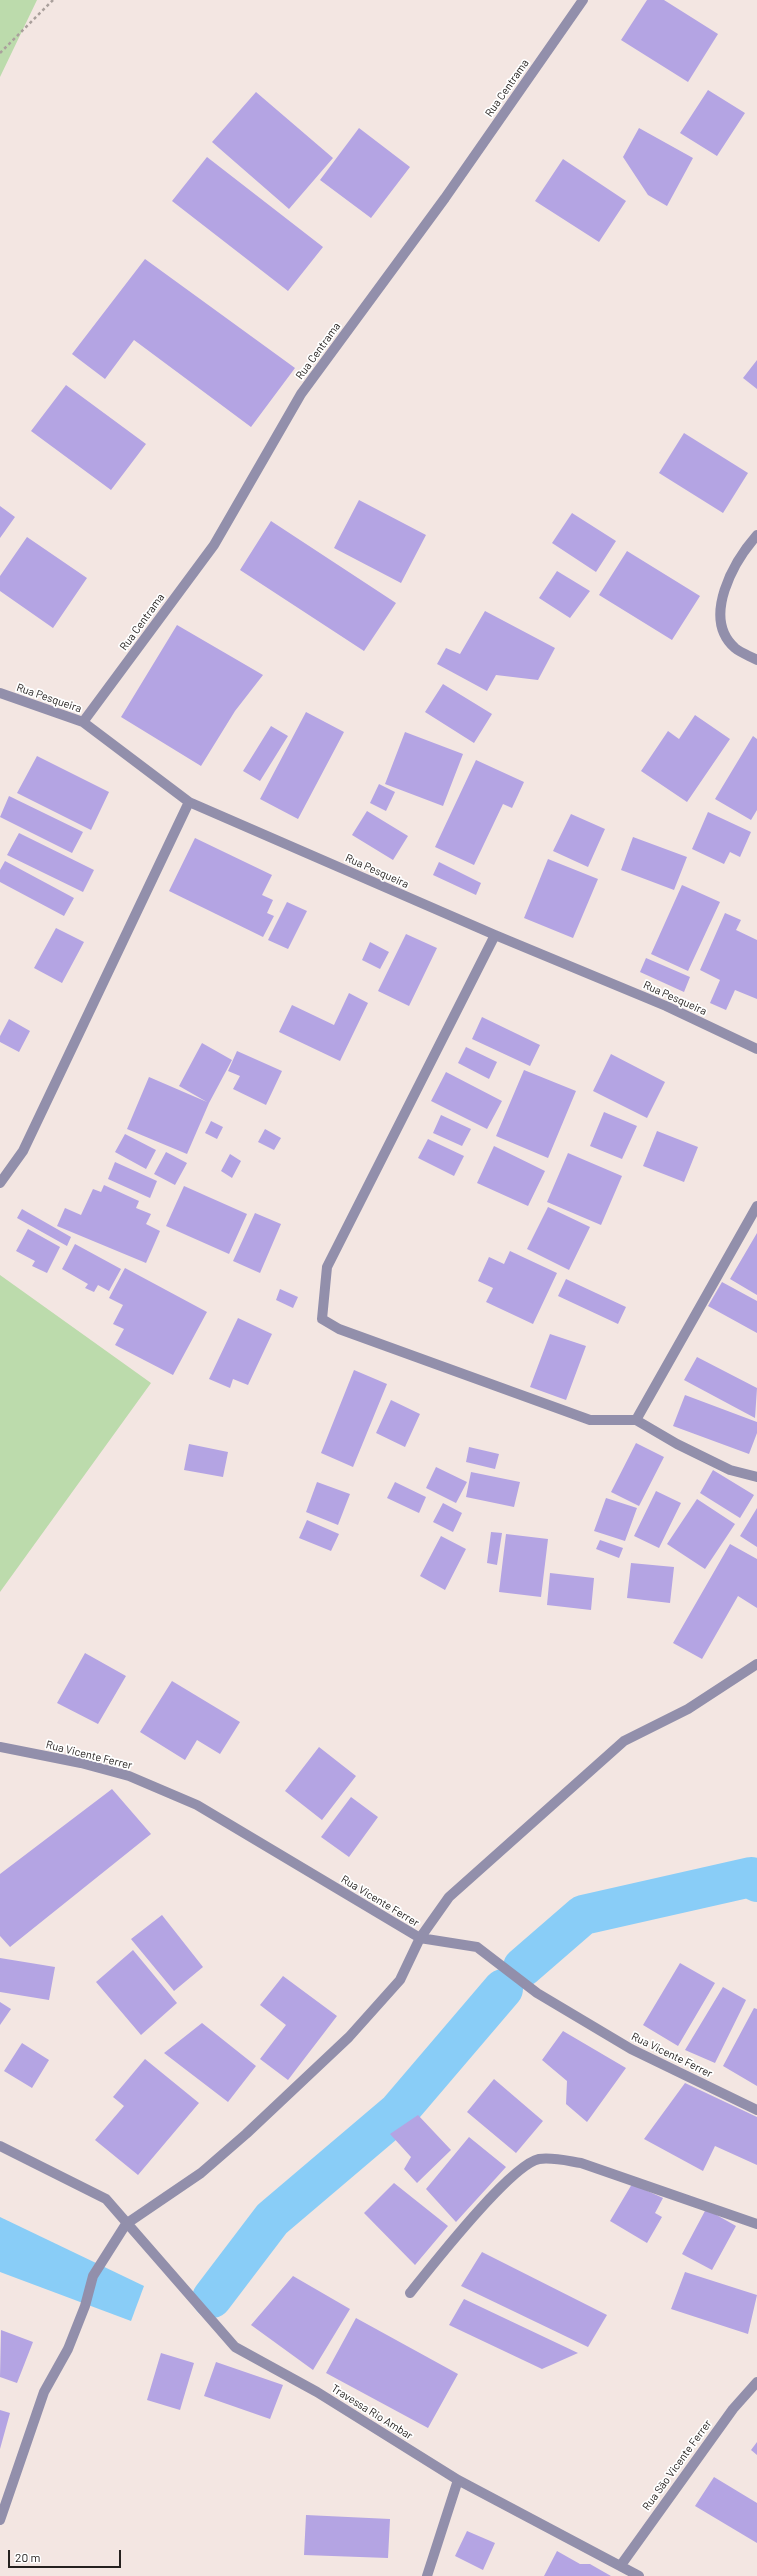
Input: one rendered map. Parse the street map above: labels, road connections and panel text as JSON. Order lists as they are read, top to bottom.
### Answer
{
  "streets": {
    "street": [
      "Rua Centrama",
      "Rua Pesqueira",
      "Rua Vicente Ferrer",
      "Travessa Rio Ambar",
      "Rua São Vicente Ferrer"
    ]
  },
  "crossings": [
    ["Rua Centrama", "Rua Pesqueira"],
    ["Travessa Rio Ambar", "Rua São Vicente Ferrer"]
  ],
  "scale_bar": "20 m"
}
